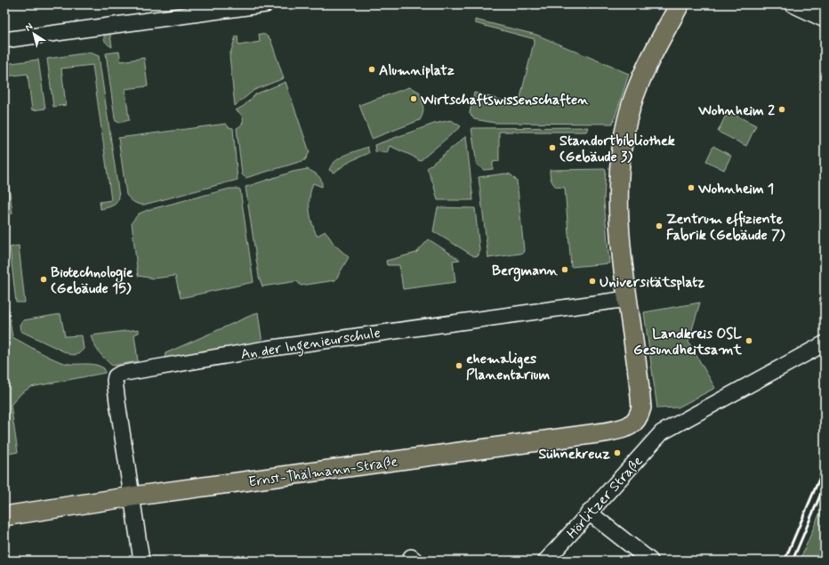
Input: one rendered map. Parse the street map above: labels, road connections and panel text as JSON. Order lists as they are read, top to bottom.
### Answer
{
  "streets": {
    "main road": ["Ernst-Thälmann-Straße"],
    "street": ["An der Ingenieurschule", "Hörlitzer Straße"]
  },
  "crossings": [
    ["An der Ingenieurschule", "Ernst-Thälmann-Straße"]
  ],
  "places": [
    "Alumniplatz",
    "Wirtschaftswissenschaften",
    "Wohnheim 2",
    "Standortbibliothek (Gebäude 3)",
    "Wohnheim 1",
    "Zentrum effiziente Fabrik (Gebäude 7)",
    "Bergmann",
    "Biotechnologie (Gebäude 15)",
    "Universitätsplatz",
    "Landkreis OSL Gesundheitsamt",
    "ehemaliges Planentarium",
    "Sühnekreuz"
  ],
  "north": "top left"
}
